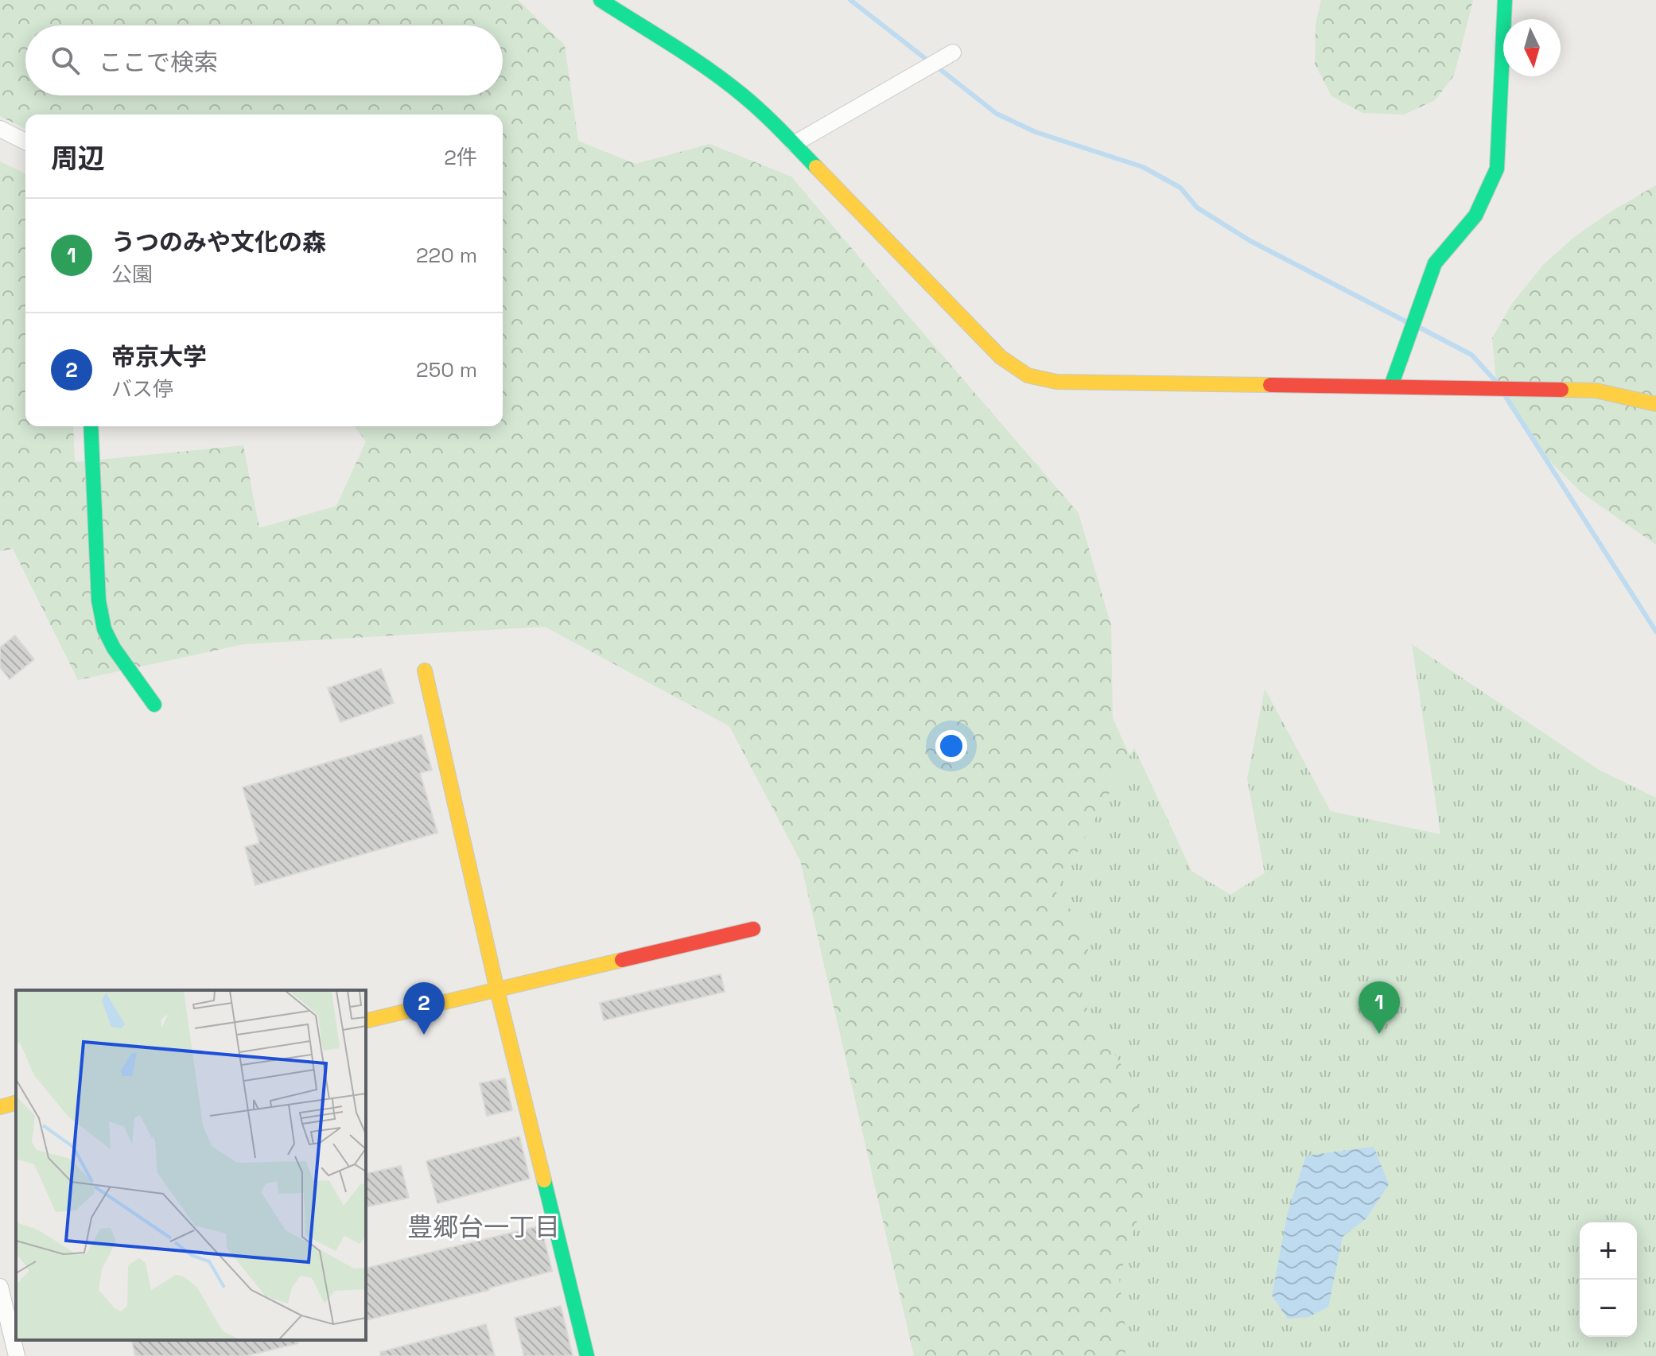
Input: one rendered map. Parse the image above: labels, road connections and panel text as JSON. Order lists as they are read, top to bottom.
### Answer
{
  "districts": ["豊郷台一丁目"],
  "north": "bottom",
  "page": {
    "search": "ここで検索",
    "heading": ["周辺", "2件"],
    "list": [
      {
        "mark": "1",
        "name": "うつのみや文化の森",
        "note": "公園",
        "value": "220 m"
      },
      {
        "mark": "2",
        "name": "帝京大学",
        "note": "バス停",
        "value": "250 m"
      }
    ],
    "pins": ["1", "2"],
    "map_buttons": ["+", "−"]
  }
}
